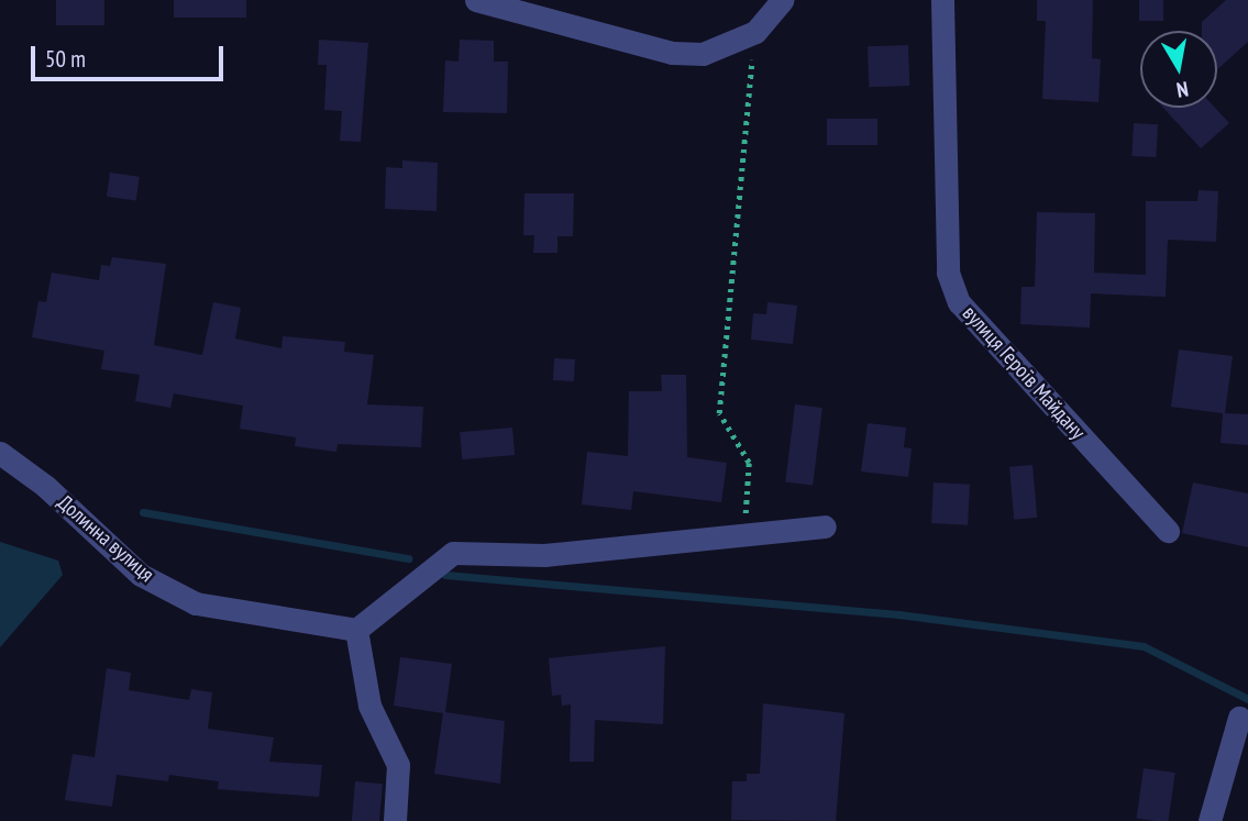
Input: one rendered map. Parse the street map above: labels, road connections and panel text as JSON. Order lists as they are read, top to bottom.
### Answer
{
  "streets": {
    "street": ["вулиця Героїв Майдану", "Долинна вулиця"]
  },
  "scale_bar": "50 m",
  "north": "bottom"
}
